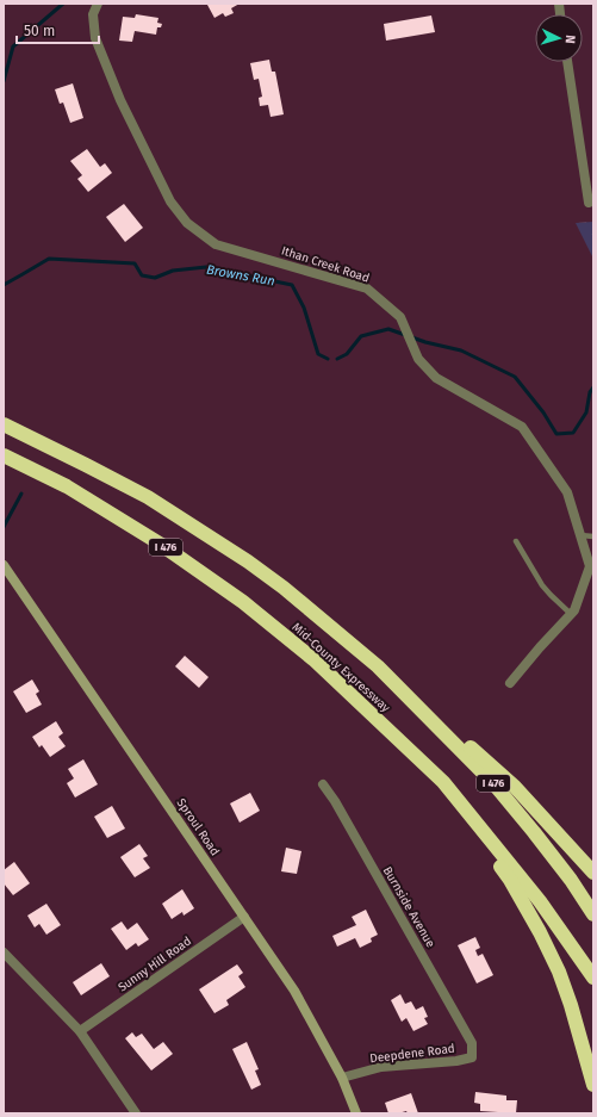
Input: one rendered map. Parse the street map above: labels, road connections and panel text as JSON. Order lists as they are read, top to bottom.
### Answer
{
  "streets": {
    "highway": ["I 476", "Mid-County Expressway"],
    "main road": ["Sproul Road"],
    "street": [
      "Ithan Creek Road",
      "Burnside Avenue",
      "Sunny Hill Road",
      "Deepdene Road"
    ]
  },
  "crossings": [
    ["Sproul Road", "Sunny Hill Road"],
    ["Sproul Road", "Deepdene Road"],
    ["Burnside Avenue", "Deepdene Road"]
  ],
  "water": ["Browns Run"],
  "scale_bar": "50 m",
  "north": "right"
}
